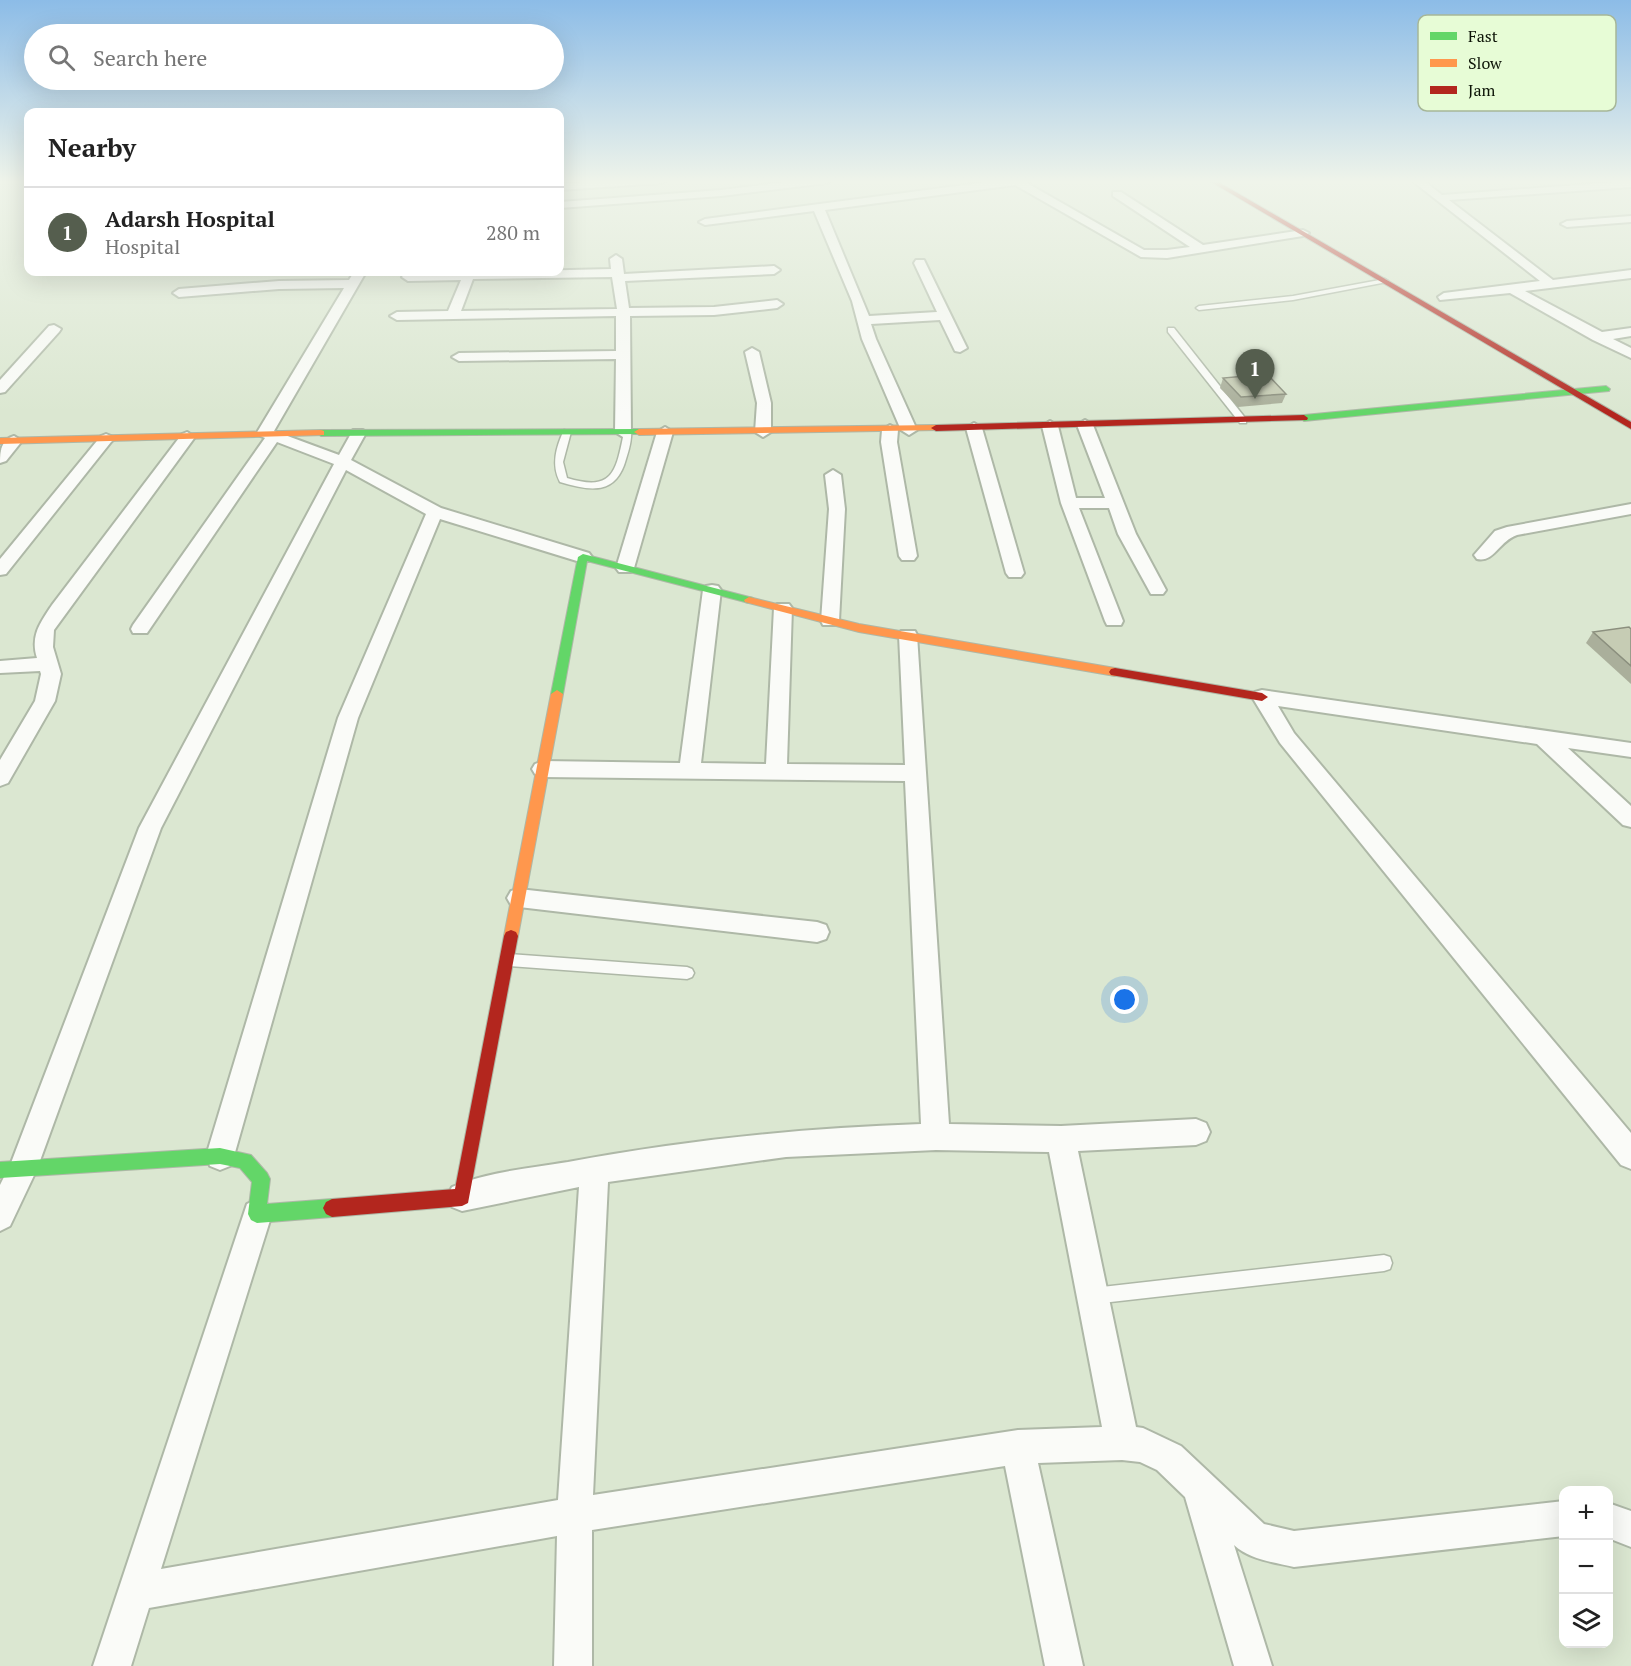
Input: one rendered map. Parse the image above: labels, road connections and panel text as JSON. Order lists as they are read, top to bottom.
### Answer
{
  "legend": ["Fast", "Slow", "Jam"],
  "page": {
    "search": "Search here",
    "heading": "Nearby",
    "list": [
      {
        "mark": "1",
        "name": "Adarsh Hospital",
        "note": "Hospital",
        "value": "280 m"
      }
    ],
    "pins": "1",
    "map_buttons": ["+", "−"]
  }
}
